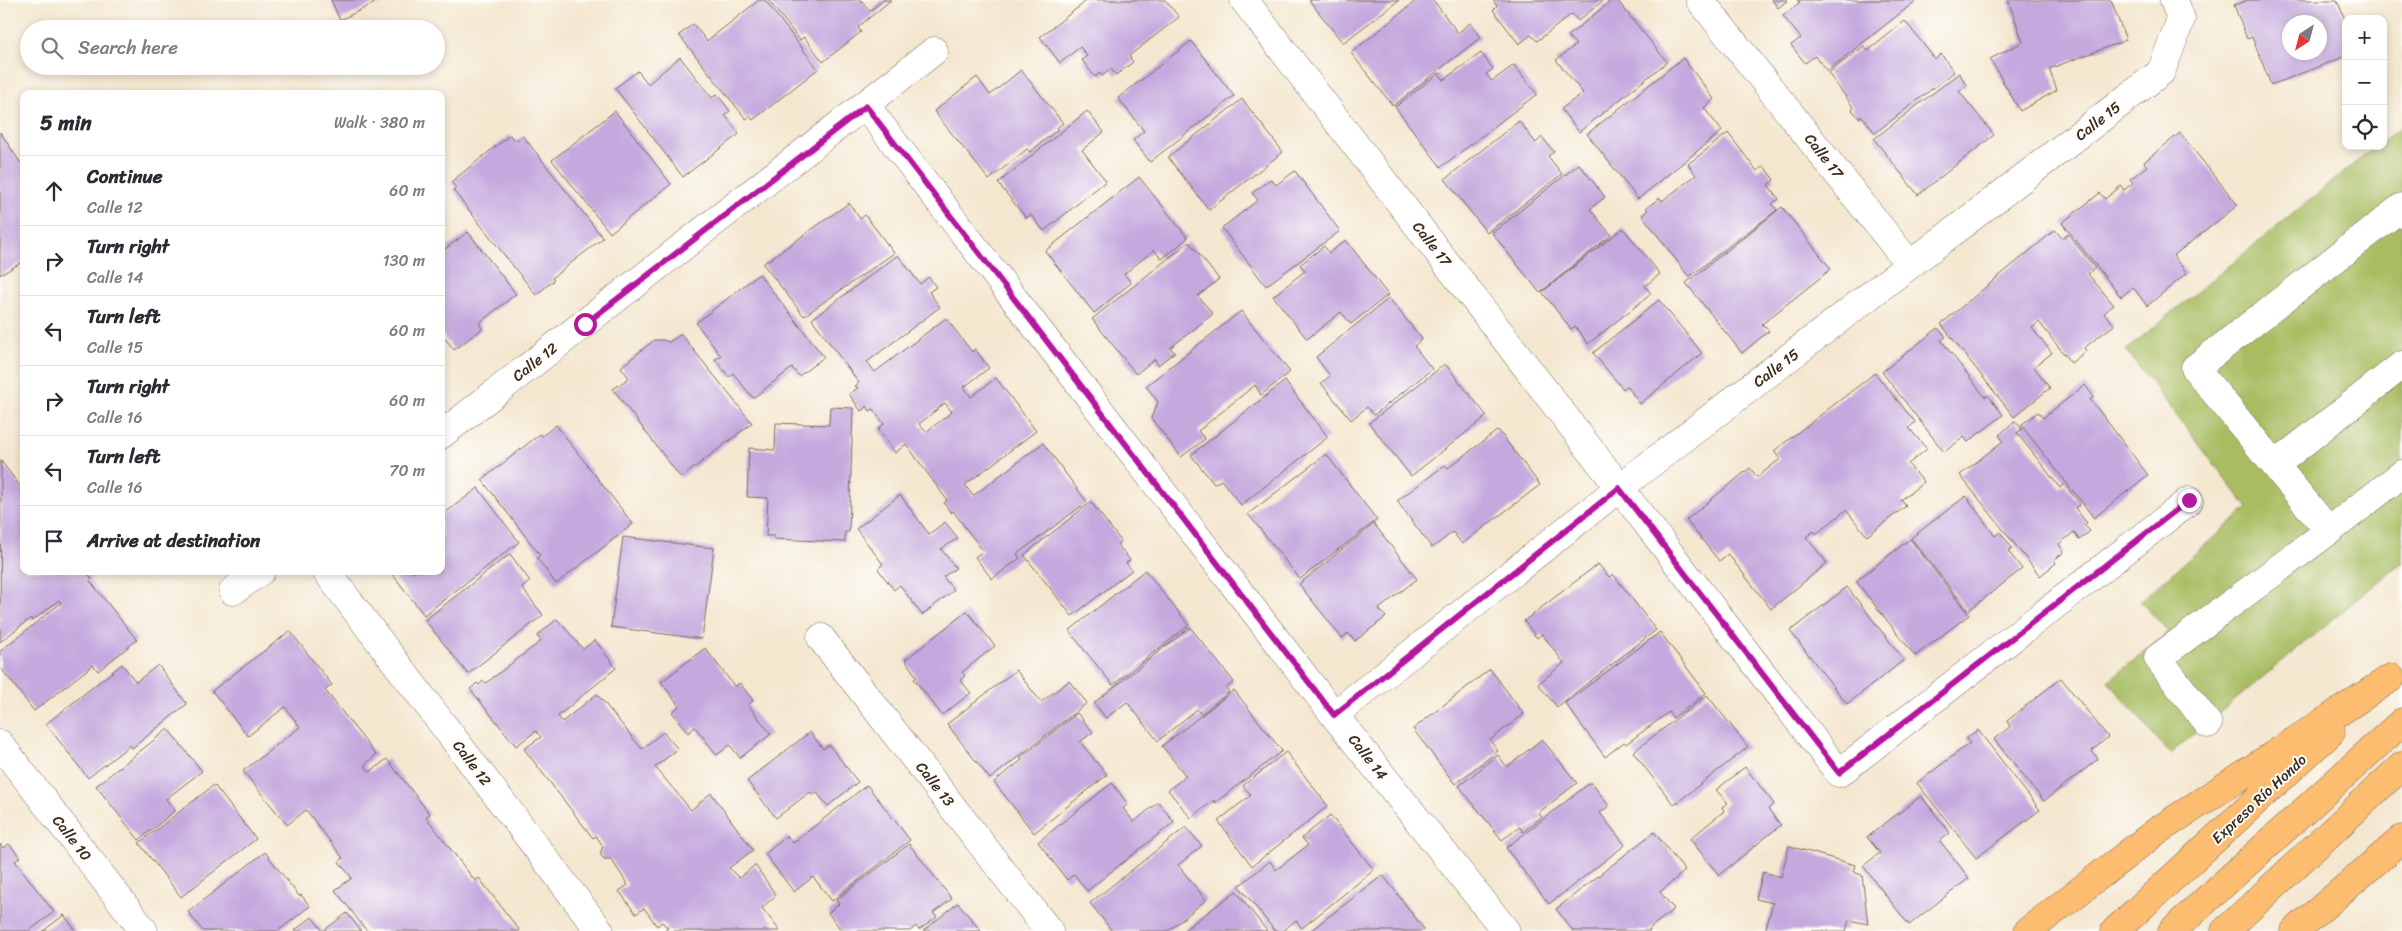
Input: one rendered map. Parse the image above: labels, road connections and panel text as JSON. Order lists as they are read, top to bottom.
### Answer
{
  "streets": {
    "highway": ["Expreso Río Hondo"],
    "street": [
      "Calle 15",
      "Calle 17",
      "Calle 12",
      "Calle 14",
      "Calle 13",
      "Calle 10"
    ]
  },
  "crossings": [
    ["Calle 15", "Calle 17"],
    ["Calle 15", "Calle 14"],
    ["Calle 12", "Calle 14"]
  ],
  "north": "bottom left",
  "page": {
    "map_buttons": ["+", "−"],
    "search": "Search here",
    "heading": ["5 min", "Walk · 380 m"],
    "list": [
      ["Continue", "Calle 12", "60 m"],
      ["Turn right", "Calle 14", "130 m"],
      ["Turn left", "Calle 15", "60 m"],
      ["Turn right", "Calle 16", "60 m"],
      ["Turn left", "Calle 16", "70 m"],
      "Arrive at destination"
    ]
  }
}
